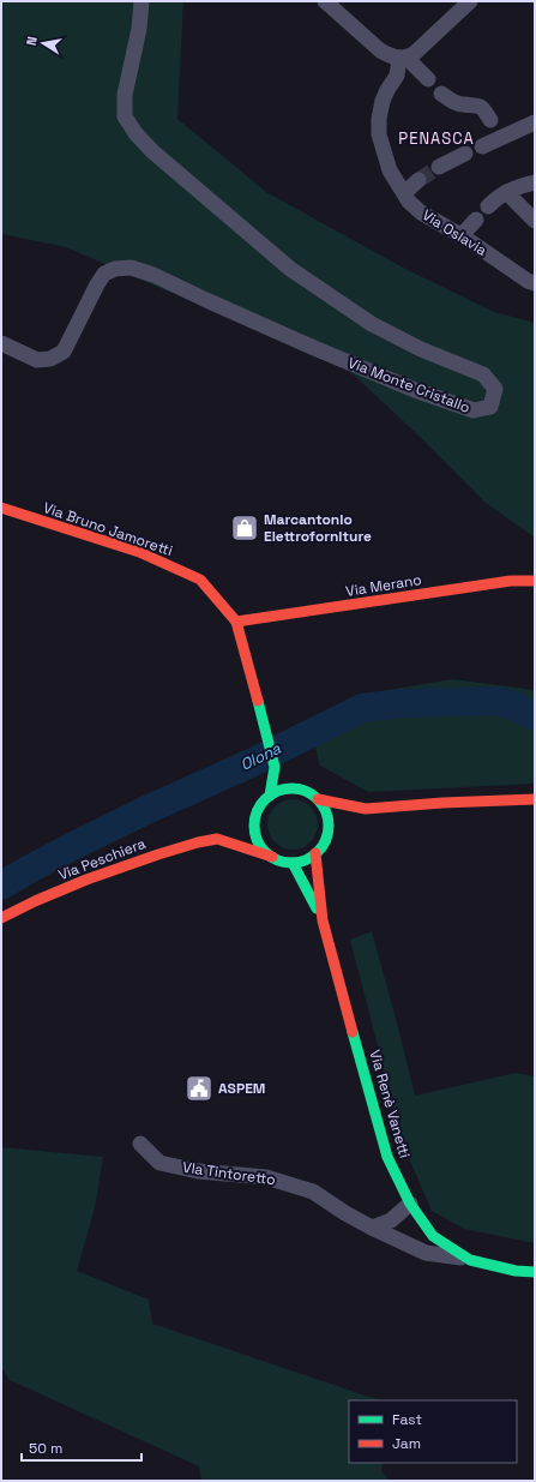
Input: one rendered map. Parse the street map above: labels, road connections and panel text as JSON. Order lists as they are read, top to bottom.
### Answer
{
  "streets": {
    "main road": [
      "Via Bruno Jamoretti",
      "Via Merano",
      "Via Peschiera",
      "Via Renè Vanetti"
    ],
    "street": ["Via Oslavia", "Via Monte Cristallo", "VIa Tintoretto"]
  },
  "crossings": [
    ["Via Bruno Jamoretti", "Via Merano"],
    ["Via Bruno Jamoretti", "Via Renè Vanetti"]
  ],
  "districts": ["PENASCA"],
  "water": ["Olona"],
  "places": {
    "shop": ["Marcantonio Elettroforniture"],
    "public building": ["ASPEM"]
  },
  "legend": ["Fast", "Jam"],
  "scale_bar": "50 m",
  "north": "left"
}
